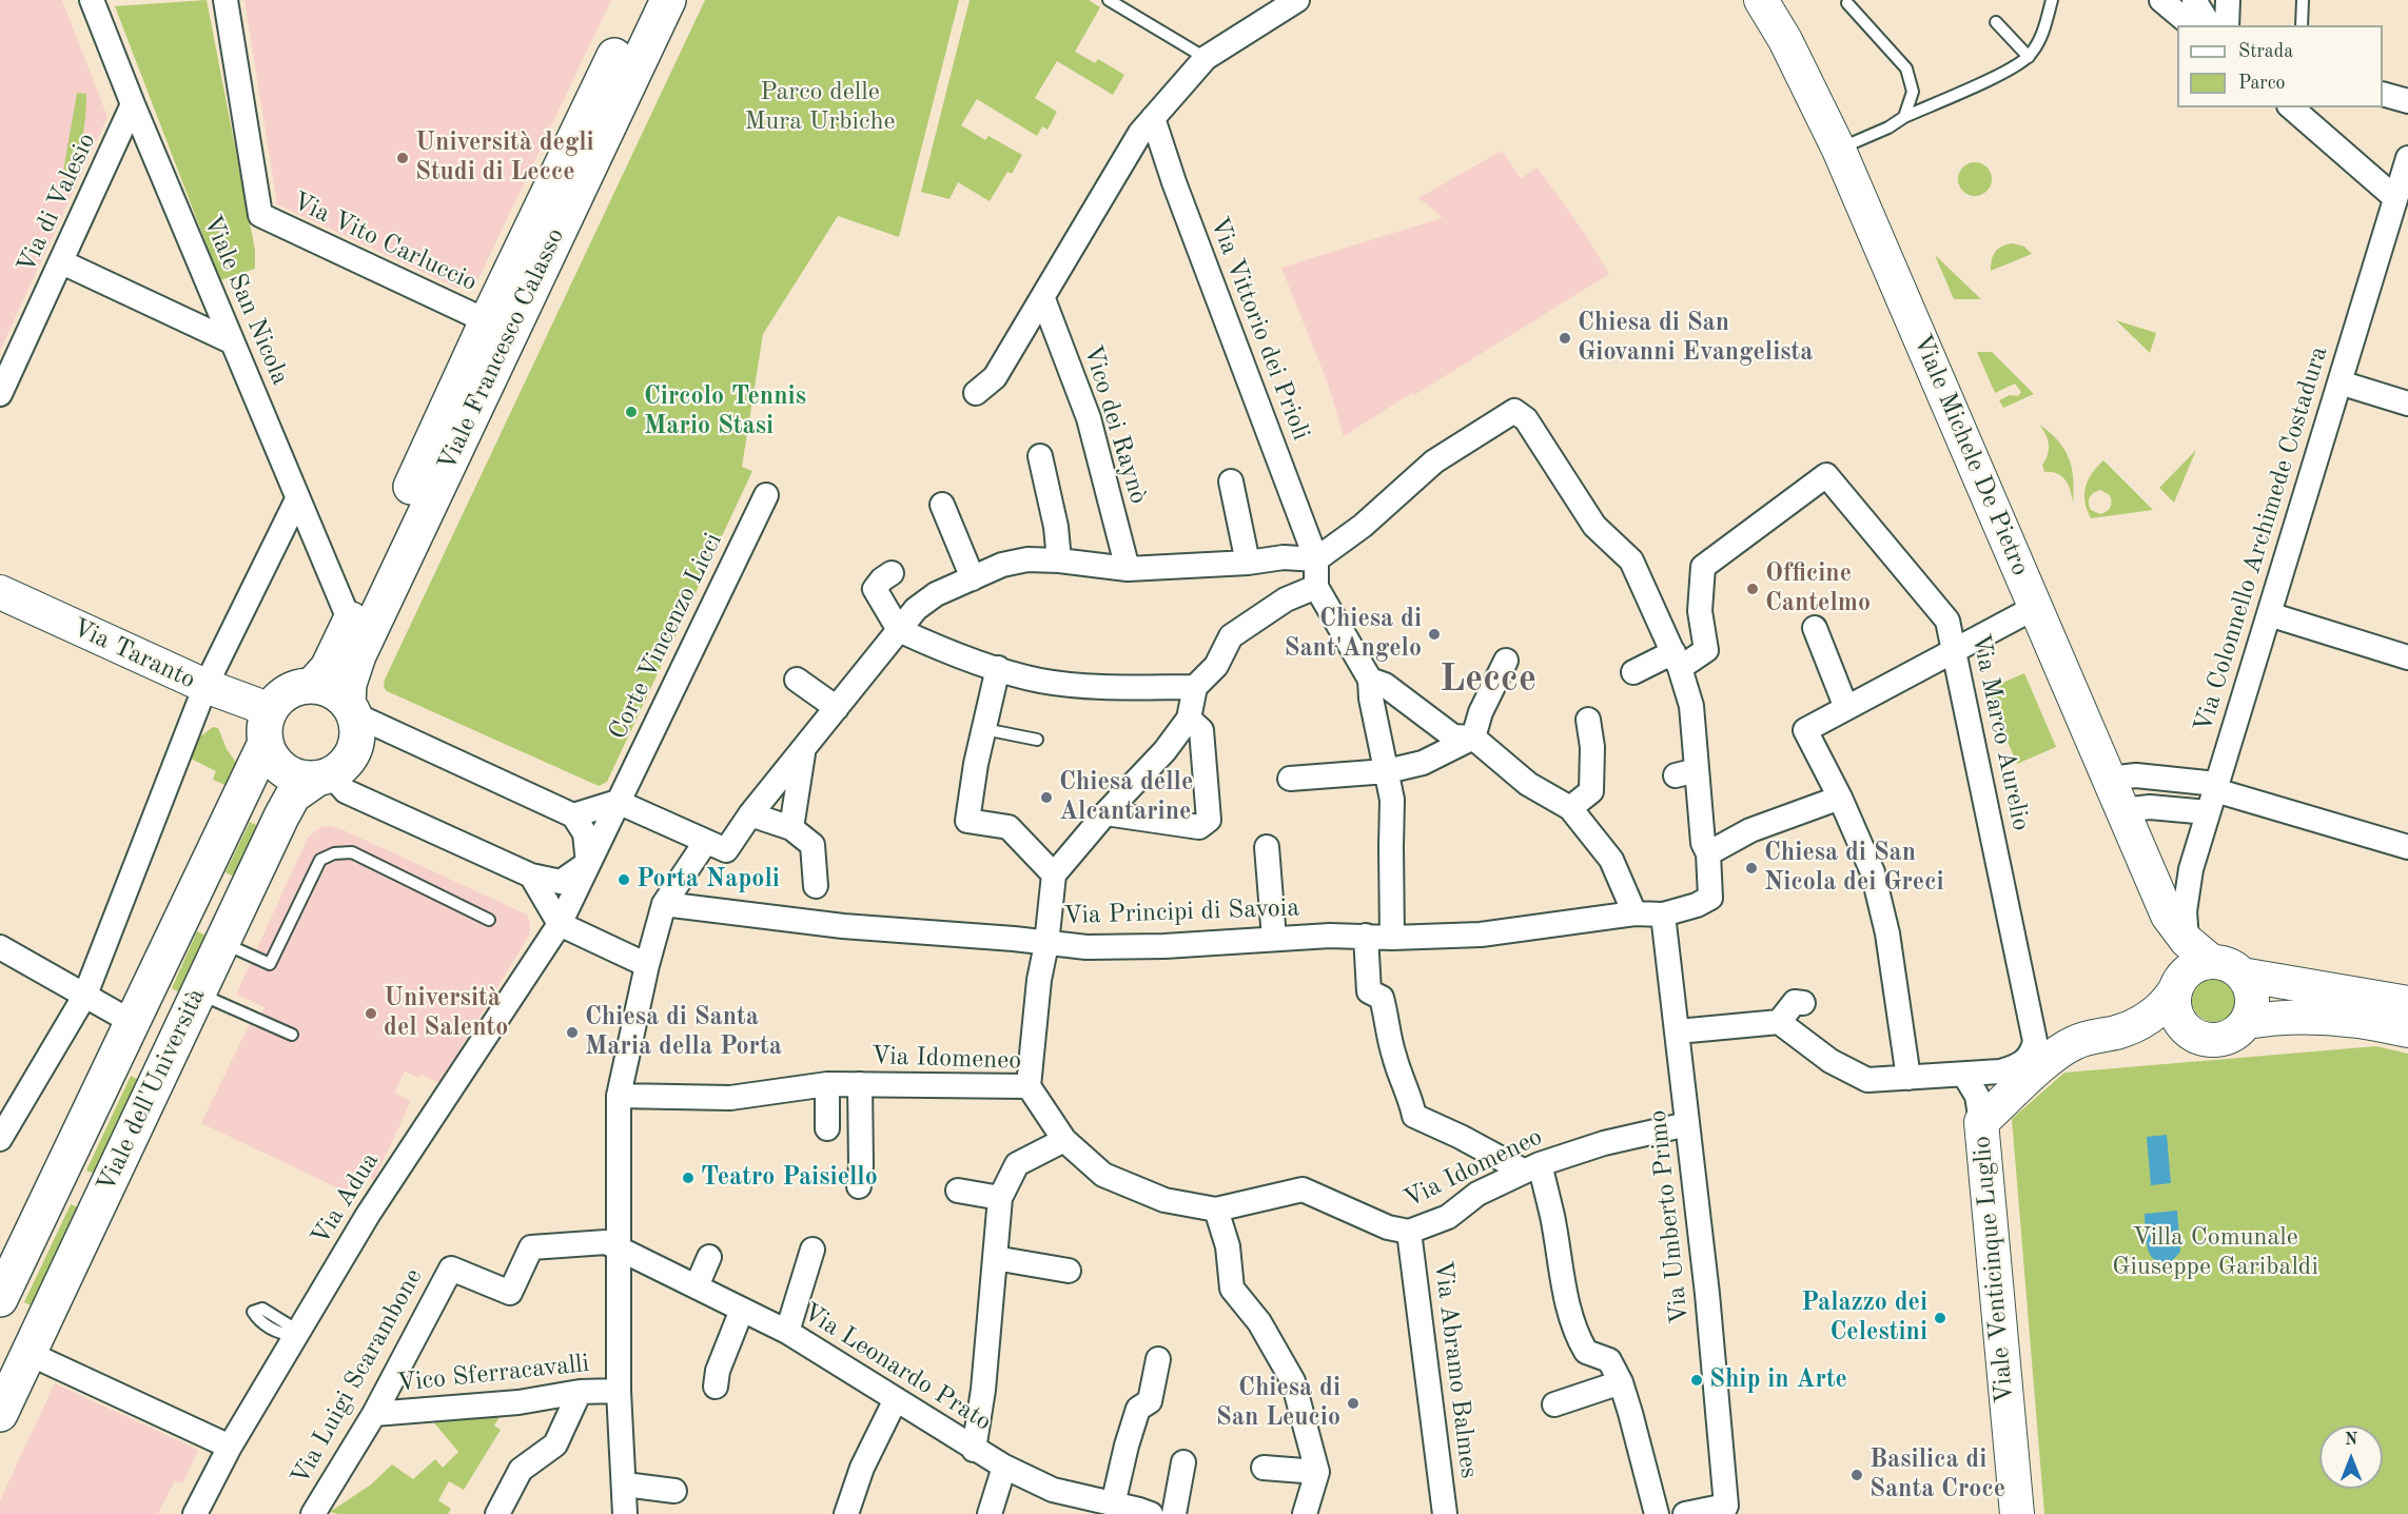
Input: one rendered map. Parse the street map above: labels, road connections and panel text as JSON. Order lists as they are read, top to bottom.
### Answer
{
  "streets": {
    "main road": ["Viale Francesco Calasso", "Viale dell'Università"],
    "street": [
      "Via di Valesio",
      "Via Vito Carluccio",
      "Viale San Nicola",
      "Via Vittorio dei Prioli",
      "Vico dei Raynò",
      "Viale Michele De Pietro",
      "Via Colonnello Archimede Costadura",
      "Corte Vincenzo Licci",
      "Via Taranto",
      "Via Marco Aurelio",
      "Via Principi di Savoia",
      "Via Idomeneo",
      "Via Adua",
      "Via Umberto Primo",
      "Viale Venticinque Luglio",
      "Via Leonardo Prato",
      "Via Abramo Balmes",
      "Vico Sferracavalli",
      "Via Luigi Scarambone"
    ]
  },
  "crossings": [
    ["Via di Valesio", "Viale San Nicola"],
    ["Via Vito Carluccio", "Viale Francesco Calasso"],
    ["Viale San Nicola", "Viale Francesco Calasso"],
    ["Viale Francesco Calasso", "Via Taranto"],
    ["Viale Francesco Calasso", "Viale dell'Università"],
    ["Viale Michele De Pietro", "Via Colonnello Archimede Costadura"],
    ["Viale Michele De Pietro", "Viale Venticinque Luglio"],
    ["Via Colonnello Archimede Costadura", "Viale Venticinque Luglio"],
    ["Corte Vincenzo Licci", "Via Adua"],
    ["Via Taranto", "Viale dell'Università"],
    ["Via Marco Aurelio", "Viale Venticinque Luglio"],
    ["Via Principi di Savoia", "Via Umberto Primo"],
    ["Via Idomeneo", "Via Umberto Primo"],
    ["Via Idomeneo", "Via Abramo Balmes"],
    ["Via Leonardo Prato", "Via Luigi Scarambone"],
    ["Vico Sferracavalli", "Via Luigi Scarambone"]
  ],
  "districts": ["Lecce"],
  "parks": ["Parco delle Mura Urbiche", "Villa Comunale Giuseppe Garibaldi"],
  "places": [
    "Università degli Studi di Lecce",
    "Chiesa di San Giovanni Evangelista",
    "Circolo Tennis Mario Stasi",
    "Officine Cantelmo",
    "Chiesa di Sant'Angelo",
    "Chiesa delle Alcantarine",
    "Chiesa di San Nicola dei Greci",
    "Porta Napoli",
    "Università del Salento",
    "Chiesa di Santa Maria della Porta",
    "Teatro Paisiello",
    "Palazzo dei Celestini",
    "Ship in Arte",
    "Chiesa di San Leucio",
    "Basilica di Santa Croce"
  ],
  "legend": ["Strada", "Parco"],
  "north": "top"
}
